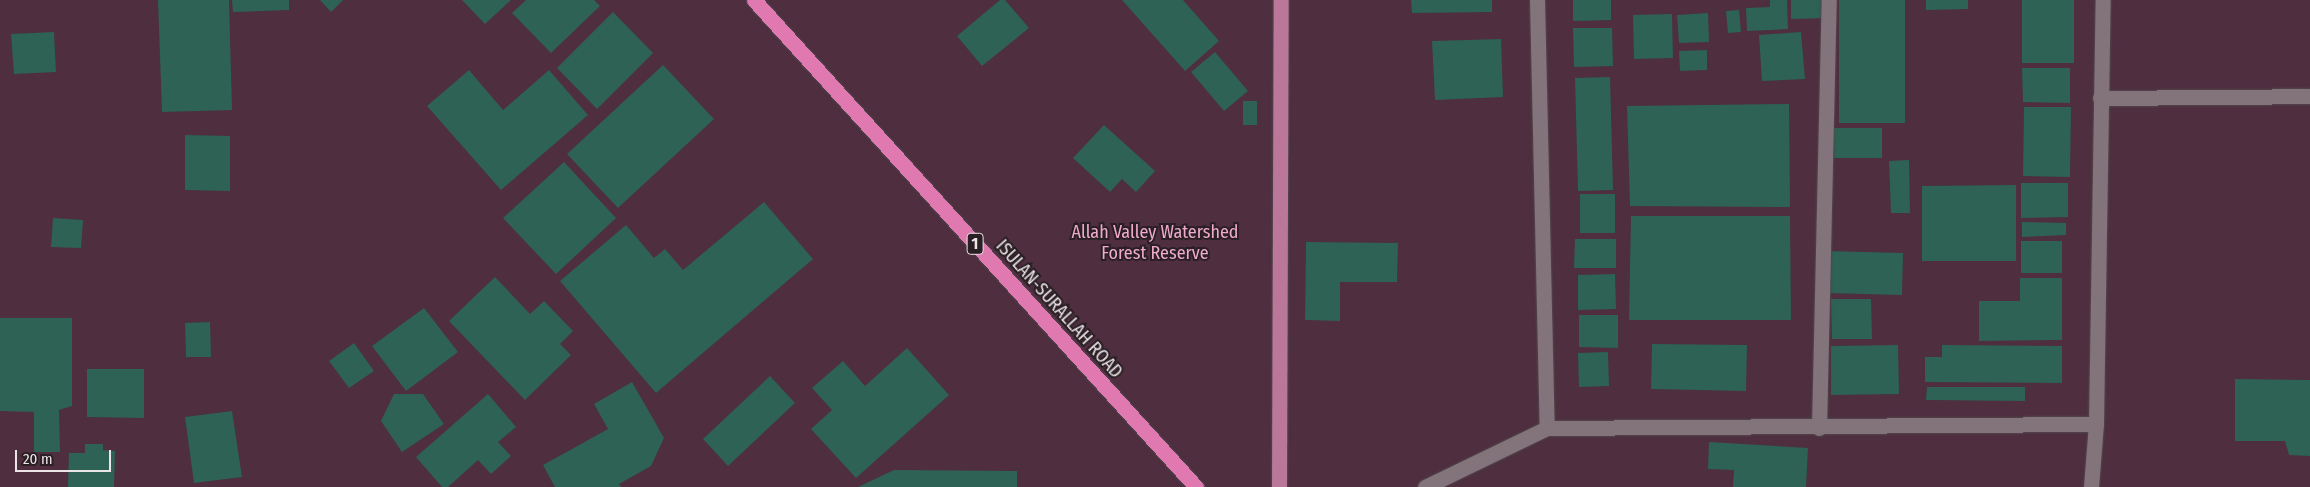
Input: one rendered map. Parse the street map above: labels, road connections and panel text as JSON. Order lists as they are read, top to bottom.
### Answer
{
  "streets": {
    "highway": ["1", "ISULAN-SURALLAH ROAD"]
  },
  "parks": ["Allah Valley Watershed Forest Reserve"],
  "scale_bar": "20 m"
}
